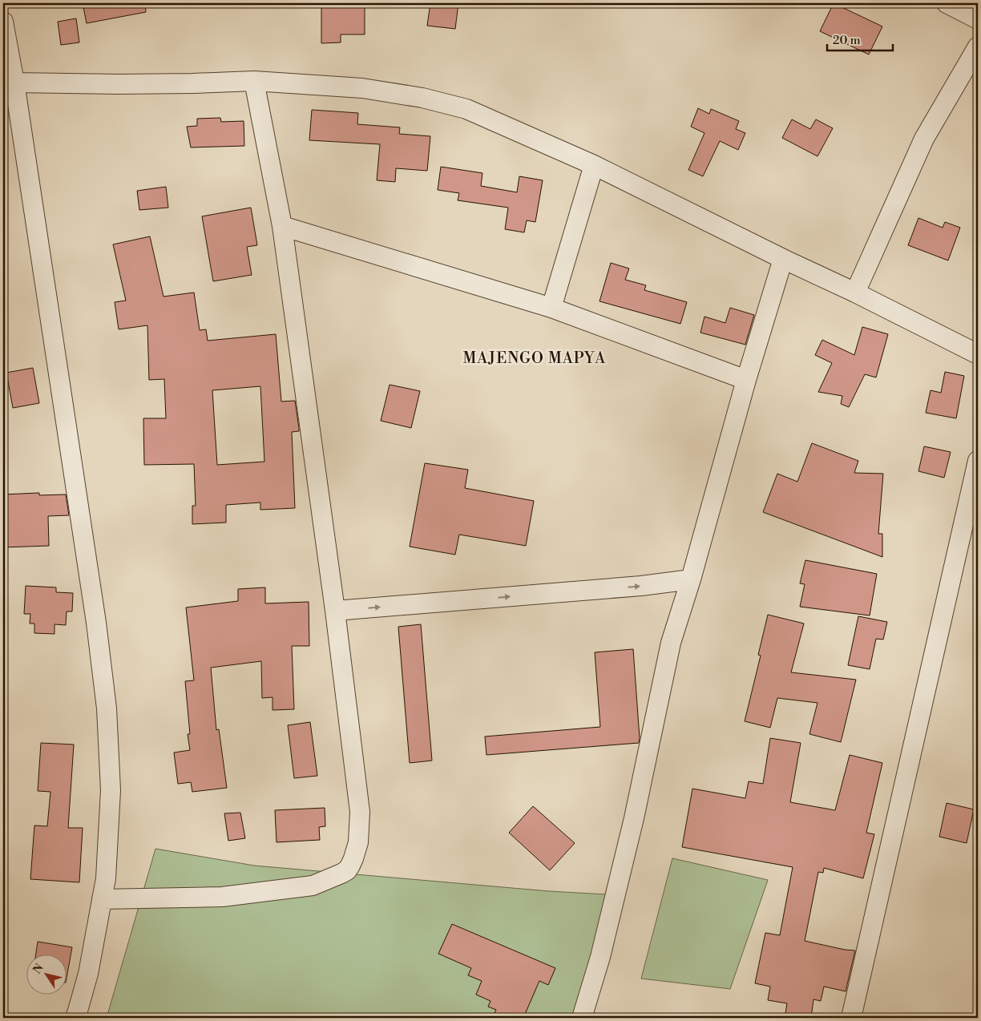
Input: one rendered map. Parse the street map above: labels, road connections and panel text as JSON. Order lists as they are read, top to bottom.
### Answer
{
  "districts": ["MAJENGO MAPYA"],
  "scale_bar": "20 m",
  "north": "top left"
}
